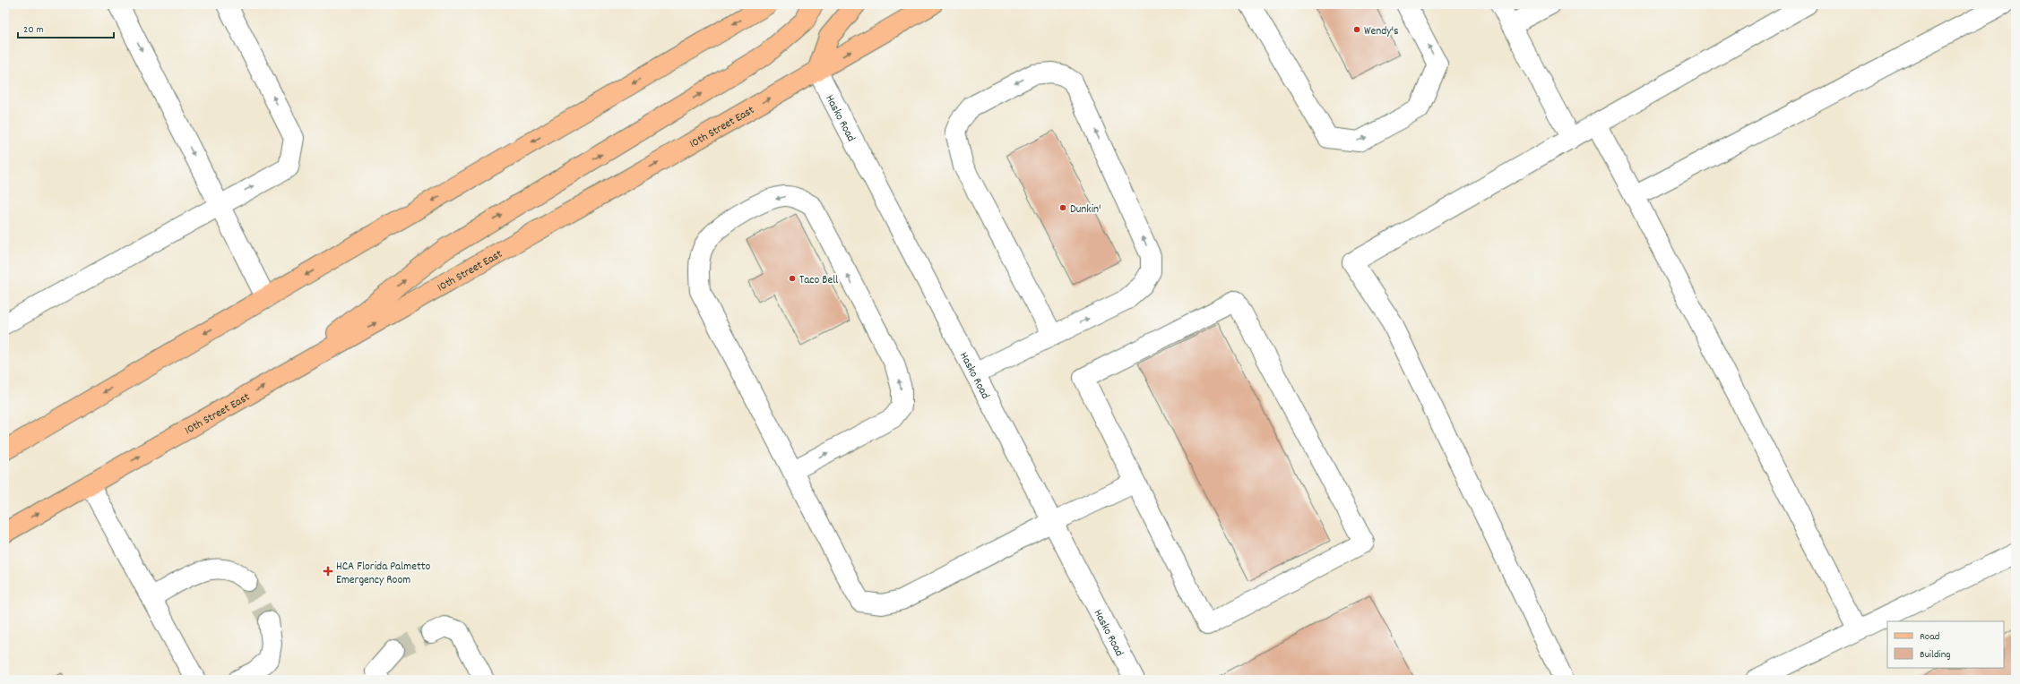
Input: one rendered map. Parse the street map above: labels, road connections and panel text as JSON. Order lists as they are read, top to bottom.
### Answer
{
  "streets": {
    "main road": ["10th Street East"],
    "street": ["Hasko Road"]
  },
  "crossings": [
    ["Hasko Road", "10th Street East"]
  ],
  "places": {
    "other": ["Wendy's", "Dunkin'", "Taco Bell"],
    "health": ["HCA Florida Palmetto Emergency Room"]
  },
  "legend": ["Road", "Building"],
  "scale_bar": "20 m"
}
